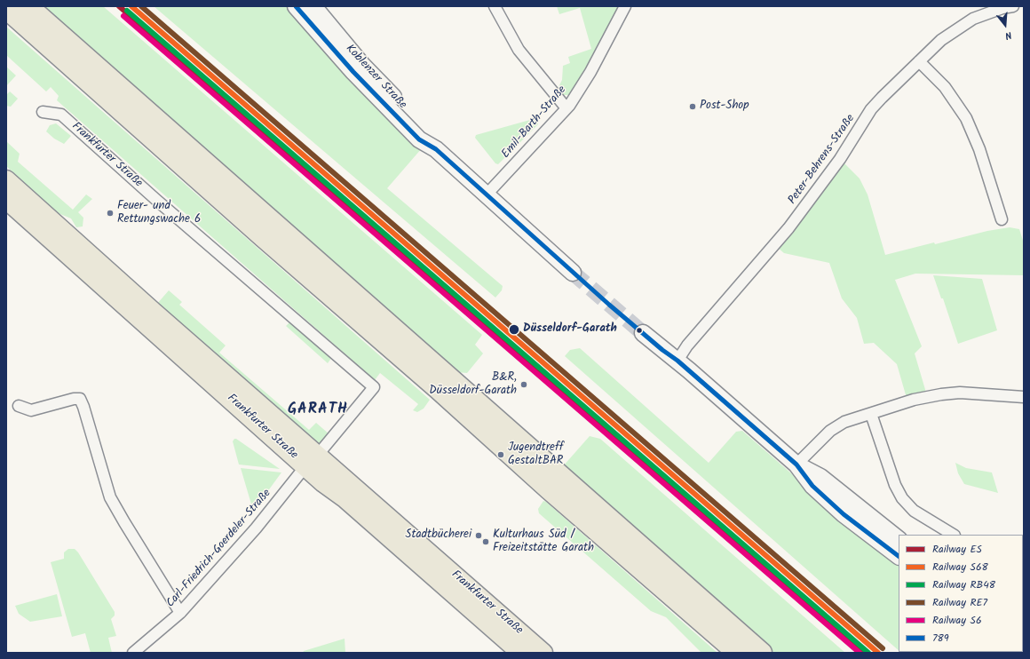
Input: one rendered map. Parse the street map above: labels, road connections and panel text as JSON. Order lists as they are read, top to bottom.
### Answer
{
  "streets": {
    "main road": ["Koblenzer Straße", "Frankfurter Straße"],
    "street": ["Emil-Barth-Straße", "Peter-Behrens-Straße", "Carl-Friedrich-Goerdeler-Straße"]
  },
  "crossings": [
    ["Koblenzer Straße", "Emil-Barth-Straße"],
    ["Frankfurter Straße", "Carl-Friedrich-Goerdeler-Straße"]
  ],
  "districts": ["GARATH"],
  "places": [
    "Post-Shop",
    "Feuer- und Rettungswache 6",
    "Düsseldorf-Garath",
    "B&R, Düsseldorf-Garath",
    "Jugendtreff GestaltBAR",
    "Stadtbücherei",
    "Kulturhaus Süd / Freizeitstätte Garath"
  ],
  "lines": [
    "rail line ES",
    "rail line S68",
    "rail line RE7",
    "transit line 789",
    "rail line RB48",
    "rail line S6"
  ],
  "legend": [
    "Railway ES",
    "Railway S68",
    "Railway RB48",
    "Railway RE7",
    "Railway S6",
    "789"
  ],
  "north": "bottom"
}
